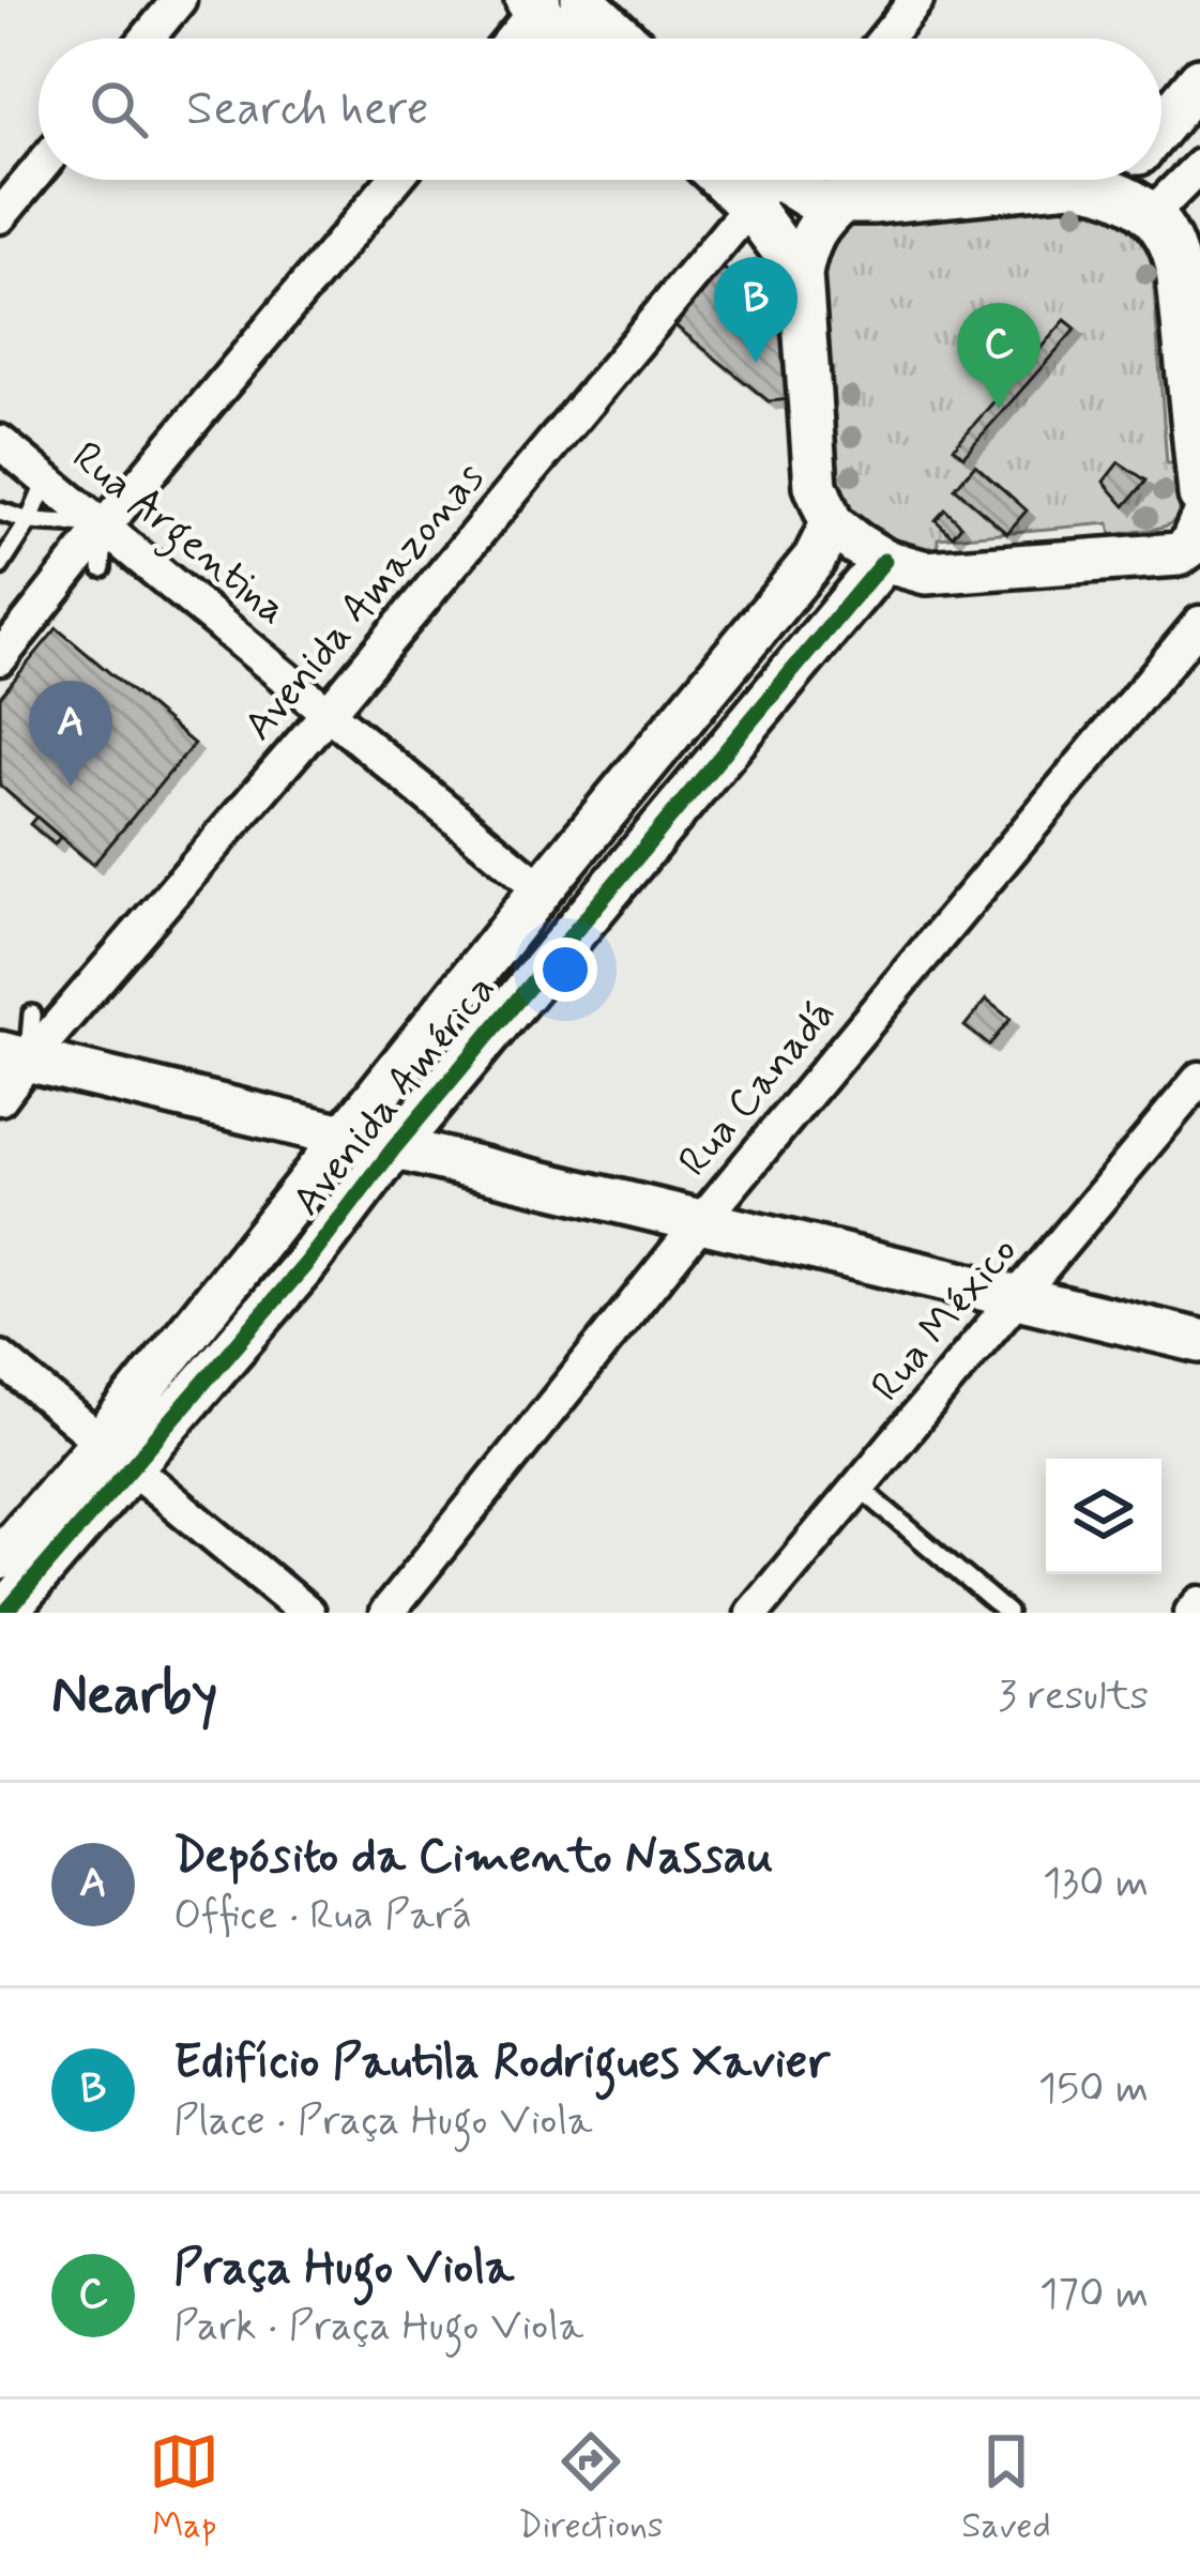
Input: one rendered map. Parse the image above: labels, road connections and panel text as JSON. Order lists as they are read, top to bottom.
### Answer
{
  "streets": {
    "street": [
      "Rua Argentina",
      "Avenida Amazonas",
      "Rua Canadá",
      "Avenida América",
      "Rua México"
    ]
  },
  "crossings": [
    ["Rua Argentina", "Avenida Amazonas"],
    ["Rua Argentina", "Avenida América"]
  ],
  "page": {
    "search": "Search here",
    "pins": ["B", "C", "A"],
    "heading": ["Nearby", "3 results"],
    "list": [
      {
        "mark": "A",
        "name": "Depósito da Cimento Nassau",
        "note": "Office · Rua Pará",
        "value": "130 m"
      },
      {
        "mark": "B",
        "name": "Edifício Pautila Rodrigues Xavier",
        "note": "Place · Praça Hugo Viola",
        "value": "150 m"
      },
      {
        "mark": "C",
        "name": "Praça Hugo Viola",
        "note": "Park · Praça Hugo Viola",
        "value": "170 m"
      }
    ],
    "nav": ["Map", "Directions", "Saved"]
  }
}
